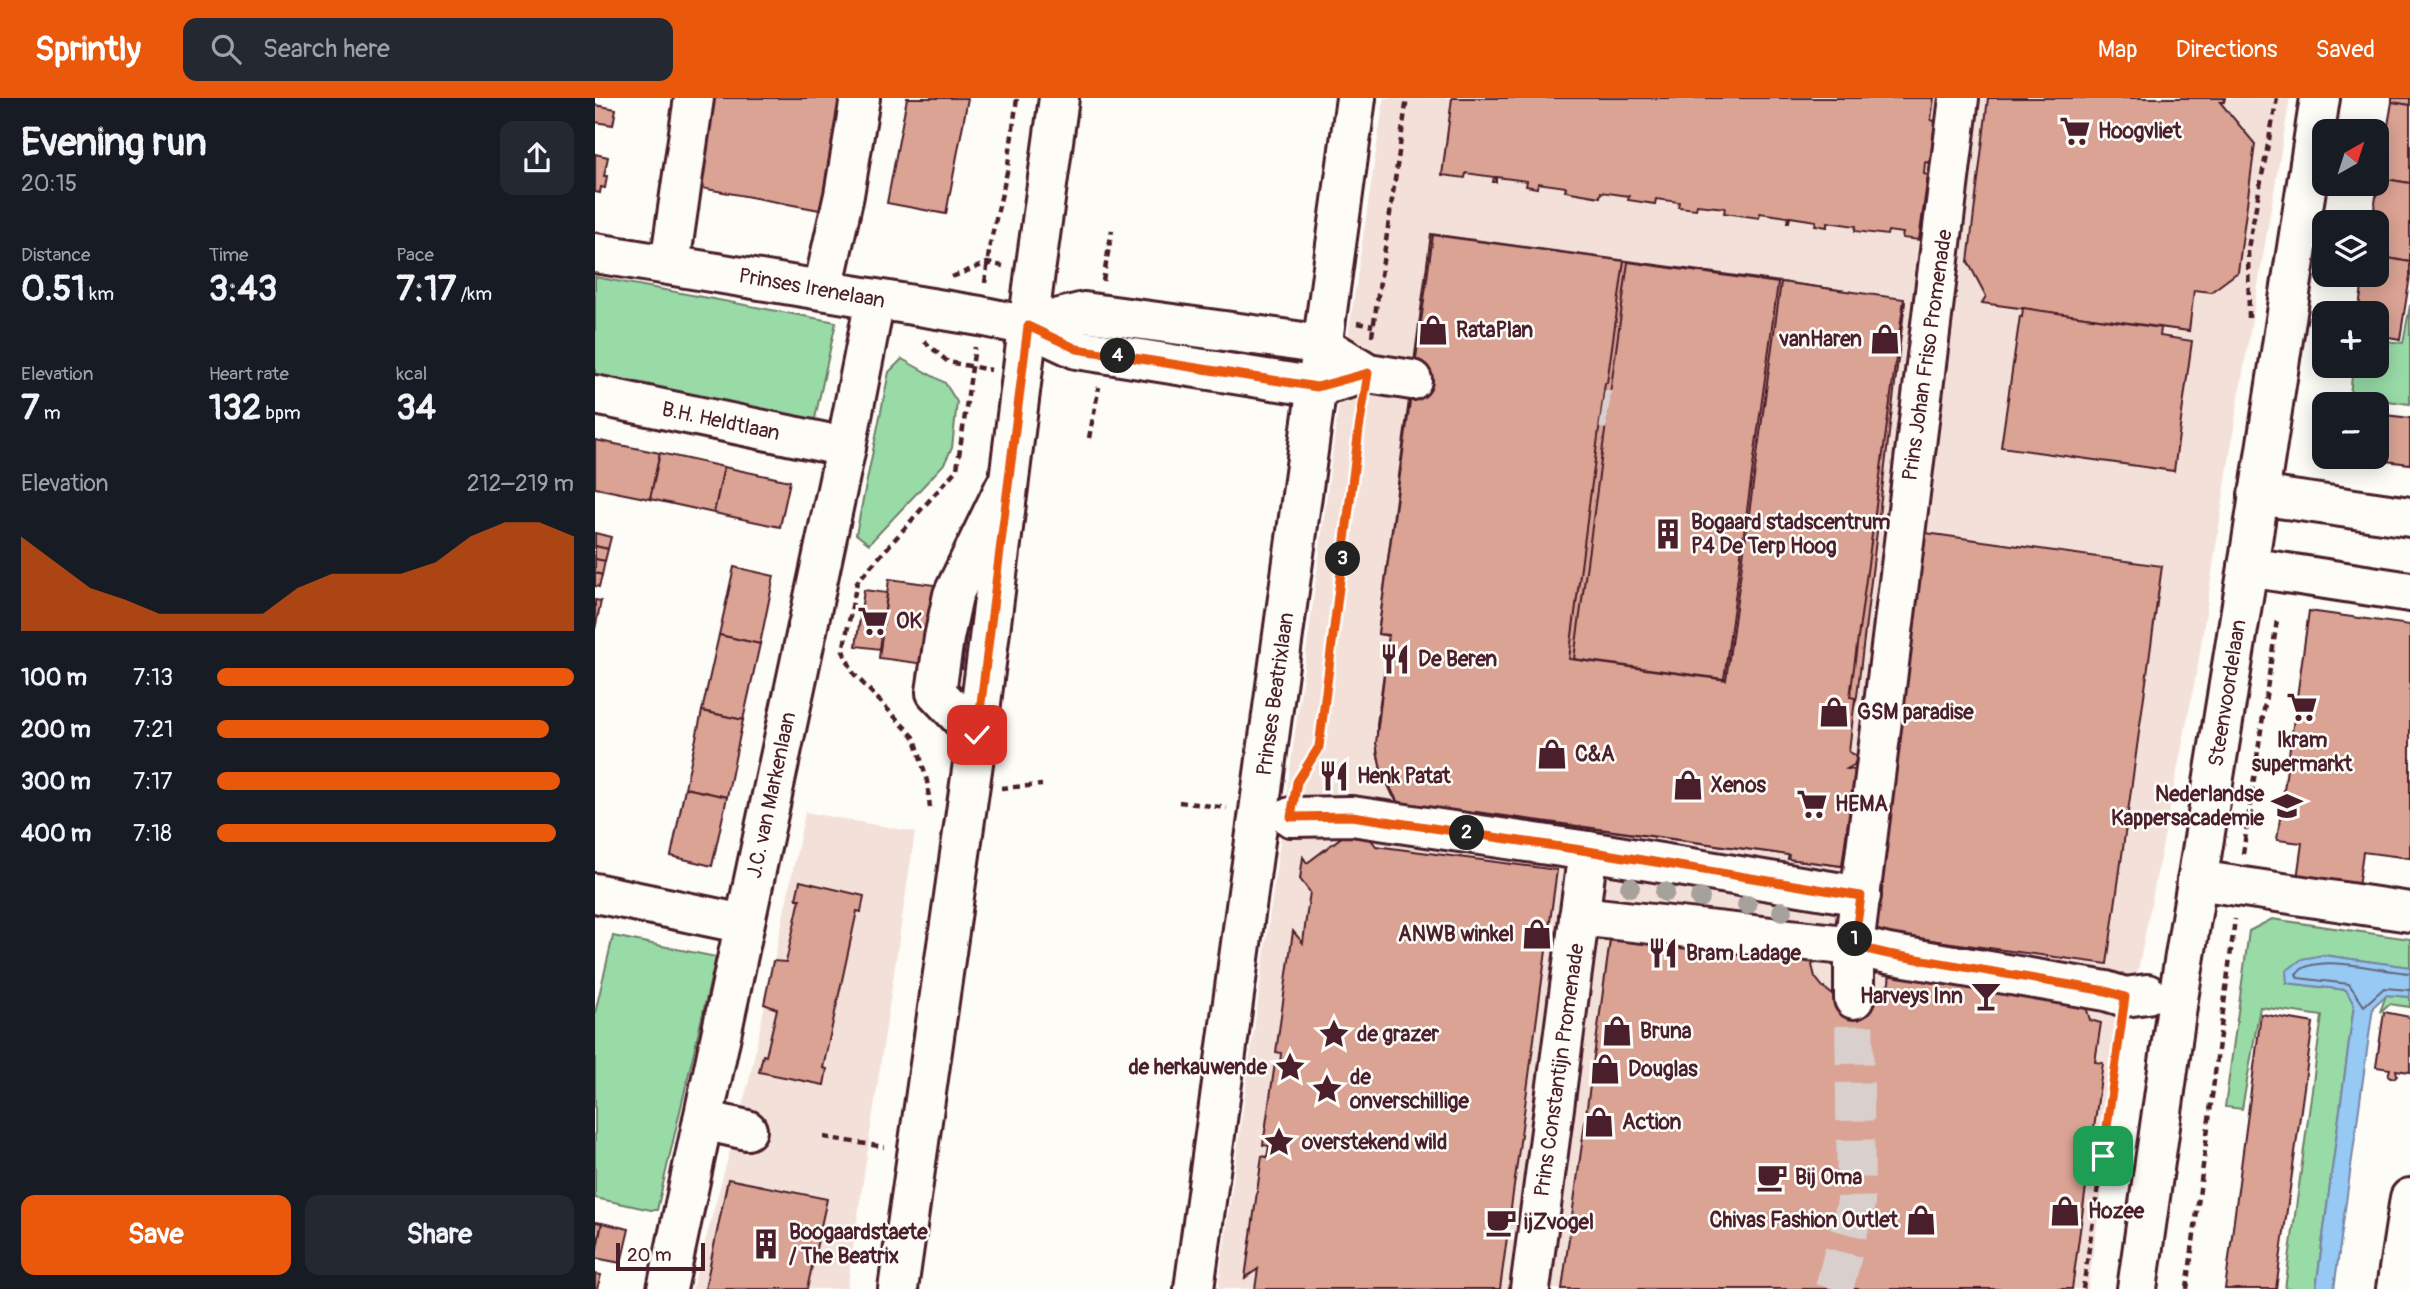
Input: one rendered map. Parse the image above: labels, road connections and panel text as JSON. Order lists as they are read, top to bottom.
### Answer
{
  "streets": {
    "street": [
      "Prinses Irenelaan",
      "Prins Johan Friso Promenade",
      "B.H. Heldtlaan",
      "Steenvoordelaan",
      "Prinses Beatrixlaan",
      "J.C. van Markenlaan",
      "Prins Constantijn Promenade"
    ]
  },
  "crossings": [
    ["Prinses Irenelaan", "Prinses Beatrixlaan"],
    ["Prinses Irenelaan", "J.C. van Markenlaan"],
    ["B.H. Heldtlaan", "J.C. van Markenlaan"]
  ],
  "places": {
    "supermarket": [
      "Hoogvliet",
      "OK",
      "Ikram supermarkt",
      "HEMA"
    ],
    "shop": [
      "RataPlan",
      "vanHaren",
      "GSM paradise",
      "C&A",
      "Xenos",
      "ANWB winkel",
      "Bruna",
      "Douglas",
      "Action",
      "Hozee",
      "Chivas Fashion Outlet"
    ],
    "building": ["Bogaard stadscentrum P4 De Terp Hoog", "Boogaardstaete / The Beatrix"],
    "restaurant": ["De Beren", "Henk Patat", "Bram Ladage"],
    "school or university": ["Nederlandse Kappersacademie"],
    "bar": ["Harveys Inn"],
    "place": [
      "de grazer",
      "de herkauwende",
      "de onverschillige",
      "overstekend wild"
    ],
    "cafe": ["Bij Oma", "ijZvogel"]
  },
  "scale_bar": "20 m",
  "north": "top right",
  "page": {
    "header": "Sprintly",
    "search": "Search here",
    "nav": ["Map", "Directions", "Saved"],
    "heading": ["Evening run", "20:15"],
    "map_buttons": ["+", "−"],
    "stats": [
      ["Distance", "0.51 km"],
      ["Time", "3:43"],
      ["Pace", "7:17 /km"],
      ["Elevation", "7 m"],
      ["Heart rate", "132 bpm"],
      ["kcal", "34"]
    ],
    "pins": [
      "4",
      "3",
      "2",
      "1"
    ],
    "chart": ["Elevation", "212–219 m"],
    "list": [
      {
        "name": "100 m",
        "note": "7:13"
      },
      {
        "name": "200 m",
        "note": "7:21"
      },
      {
        "name": "300 m",
        "note": "7:17"
      },
      {
        "name": "400 m",
        "note": "7:18"
      }
    ],
    "buttons": ["Save", "Share"],
    "scale": "20 m"
  }
}
